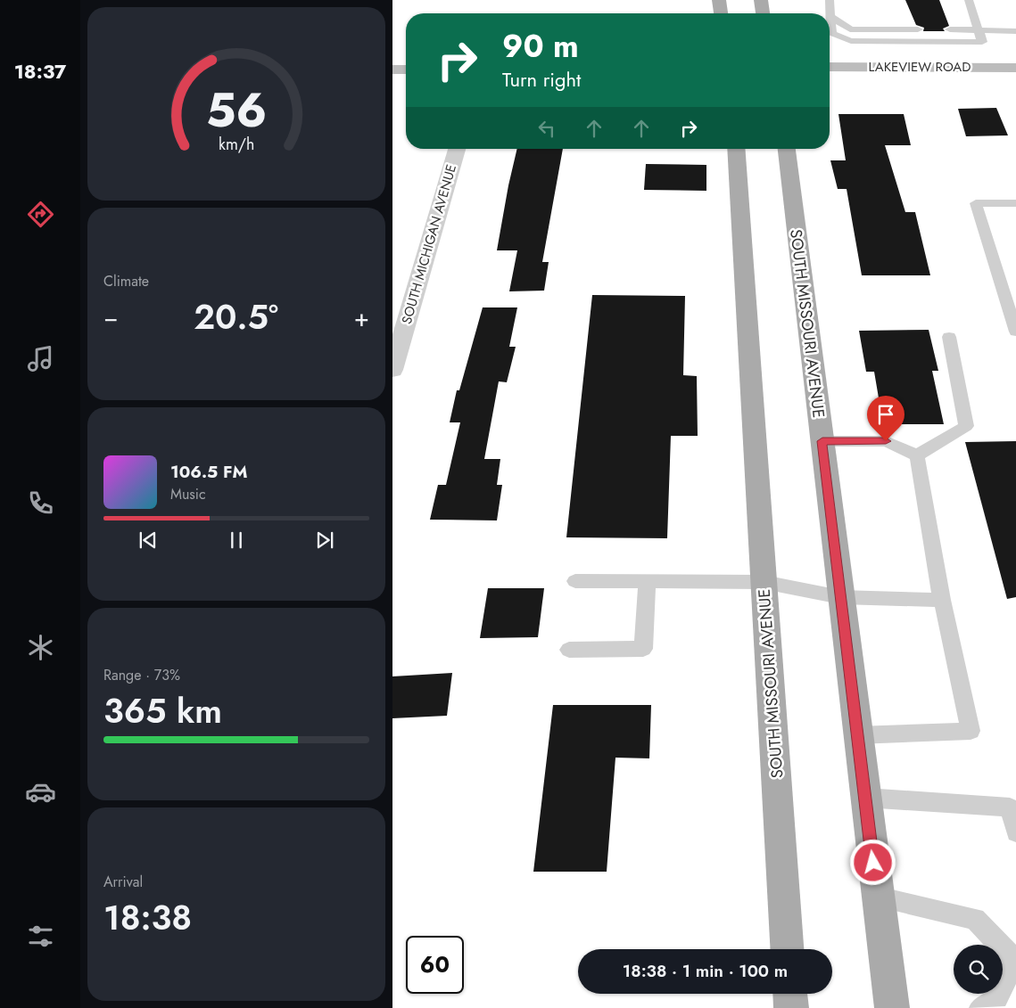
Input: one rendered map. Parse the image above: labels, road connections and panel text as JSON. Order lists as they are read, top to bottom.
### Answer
{
  "streets": {
    "main road": ["SOUTH MISSOURI AVENUE"],
    "street": ["LAKEVIEW ROAD", "SOUTH MICHIGAN AVENUE"]
  },
  "page": {
    "tabs": "18:37",
    "turn": ["90 m", "Turn right"],
    "tile": [
      "Climate",
      ["Range · 73%", "365 km"],
      ["Arrival", "18:38"]
    ],
    "heat": ["−", "20.5°", "+"],
    "song": ["106.5 FM", "Music"],
    "limit": "60",
    "trip": "18:38 · 1 min · 100 m",
    "gauge": ["56", "km/h"]
  }
}
